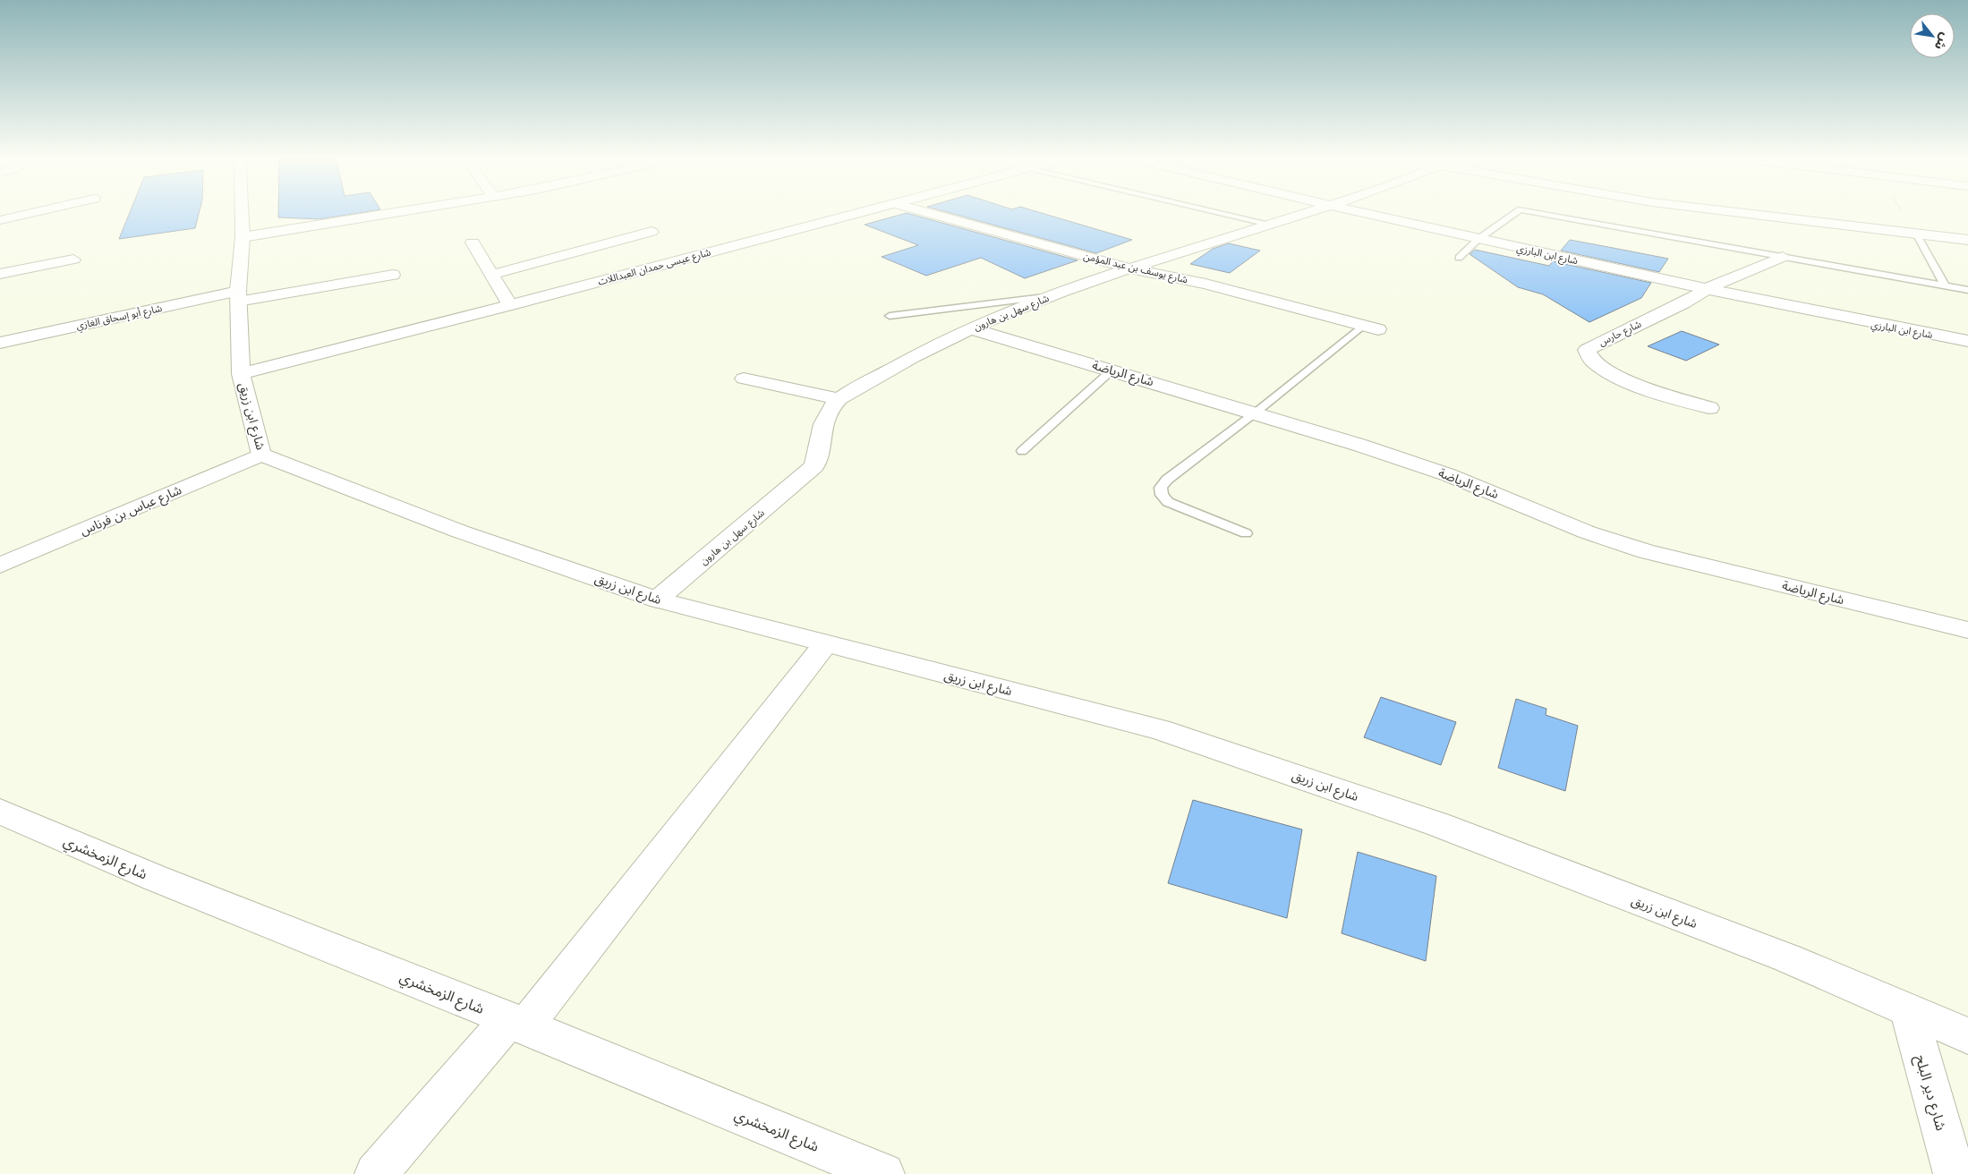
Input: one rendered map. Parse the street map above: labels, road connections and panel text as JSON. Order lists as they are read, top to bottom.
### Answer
{
  "streets": {
    "street": [
      "شارع ابن البارزي",
      "شارع عيسى حمدان العبداللات",
      "شارع يوسف بن عبد المؤمن",
      "شارع سهل بن هارون",
      "شارع أبو إسحاق الغازي",
      "شارع حارس",
      "شارع الرياضة",
      "شارع ابن زريق",
      "شارع عباس بن فرناس",
      "شارع الزمخشري",
      "شارع دير البلح"
    ]
  },
  "crossings": [
    ["شارع ابن البارزي", "شارع حارس"],
    ["شارع عيسى حمدان العبداللات", "شارع ابن زريق"],
    ["شارع يوسف بن عبد المؤمن", "شارع سهل بن هارون"],
    ["شارع سهل بن هارون", "شارع الرياضة"],
    ["شارع سهل بن هارون", "شارع ابن زريق"],
    ["شارع أبو إسحاق الغازي", "شارع ابن زريق"],
    ["شارع ابن زريق", "شارع عباس بن فرناس"],
    ["شارع ابن زريق", "شارع دير البلح"]
  ],
  "north": "bottom right"
}
